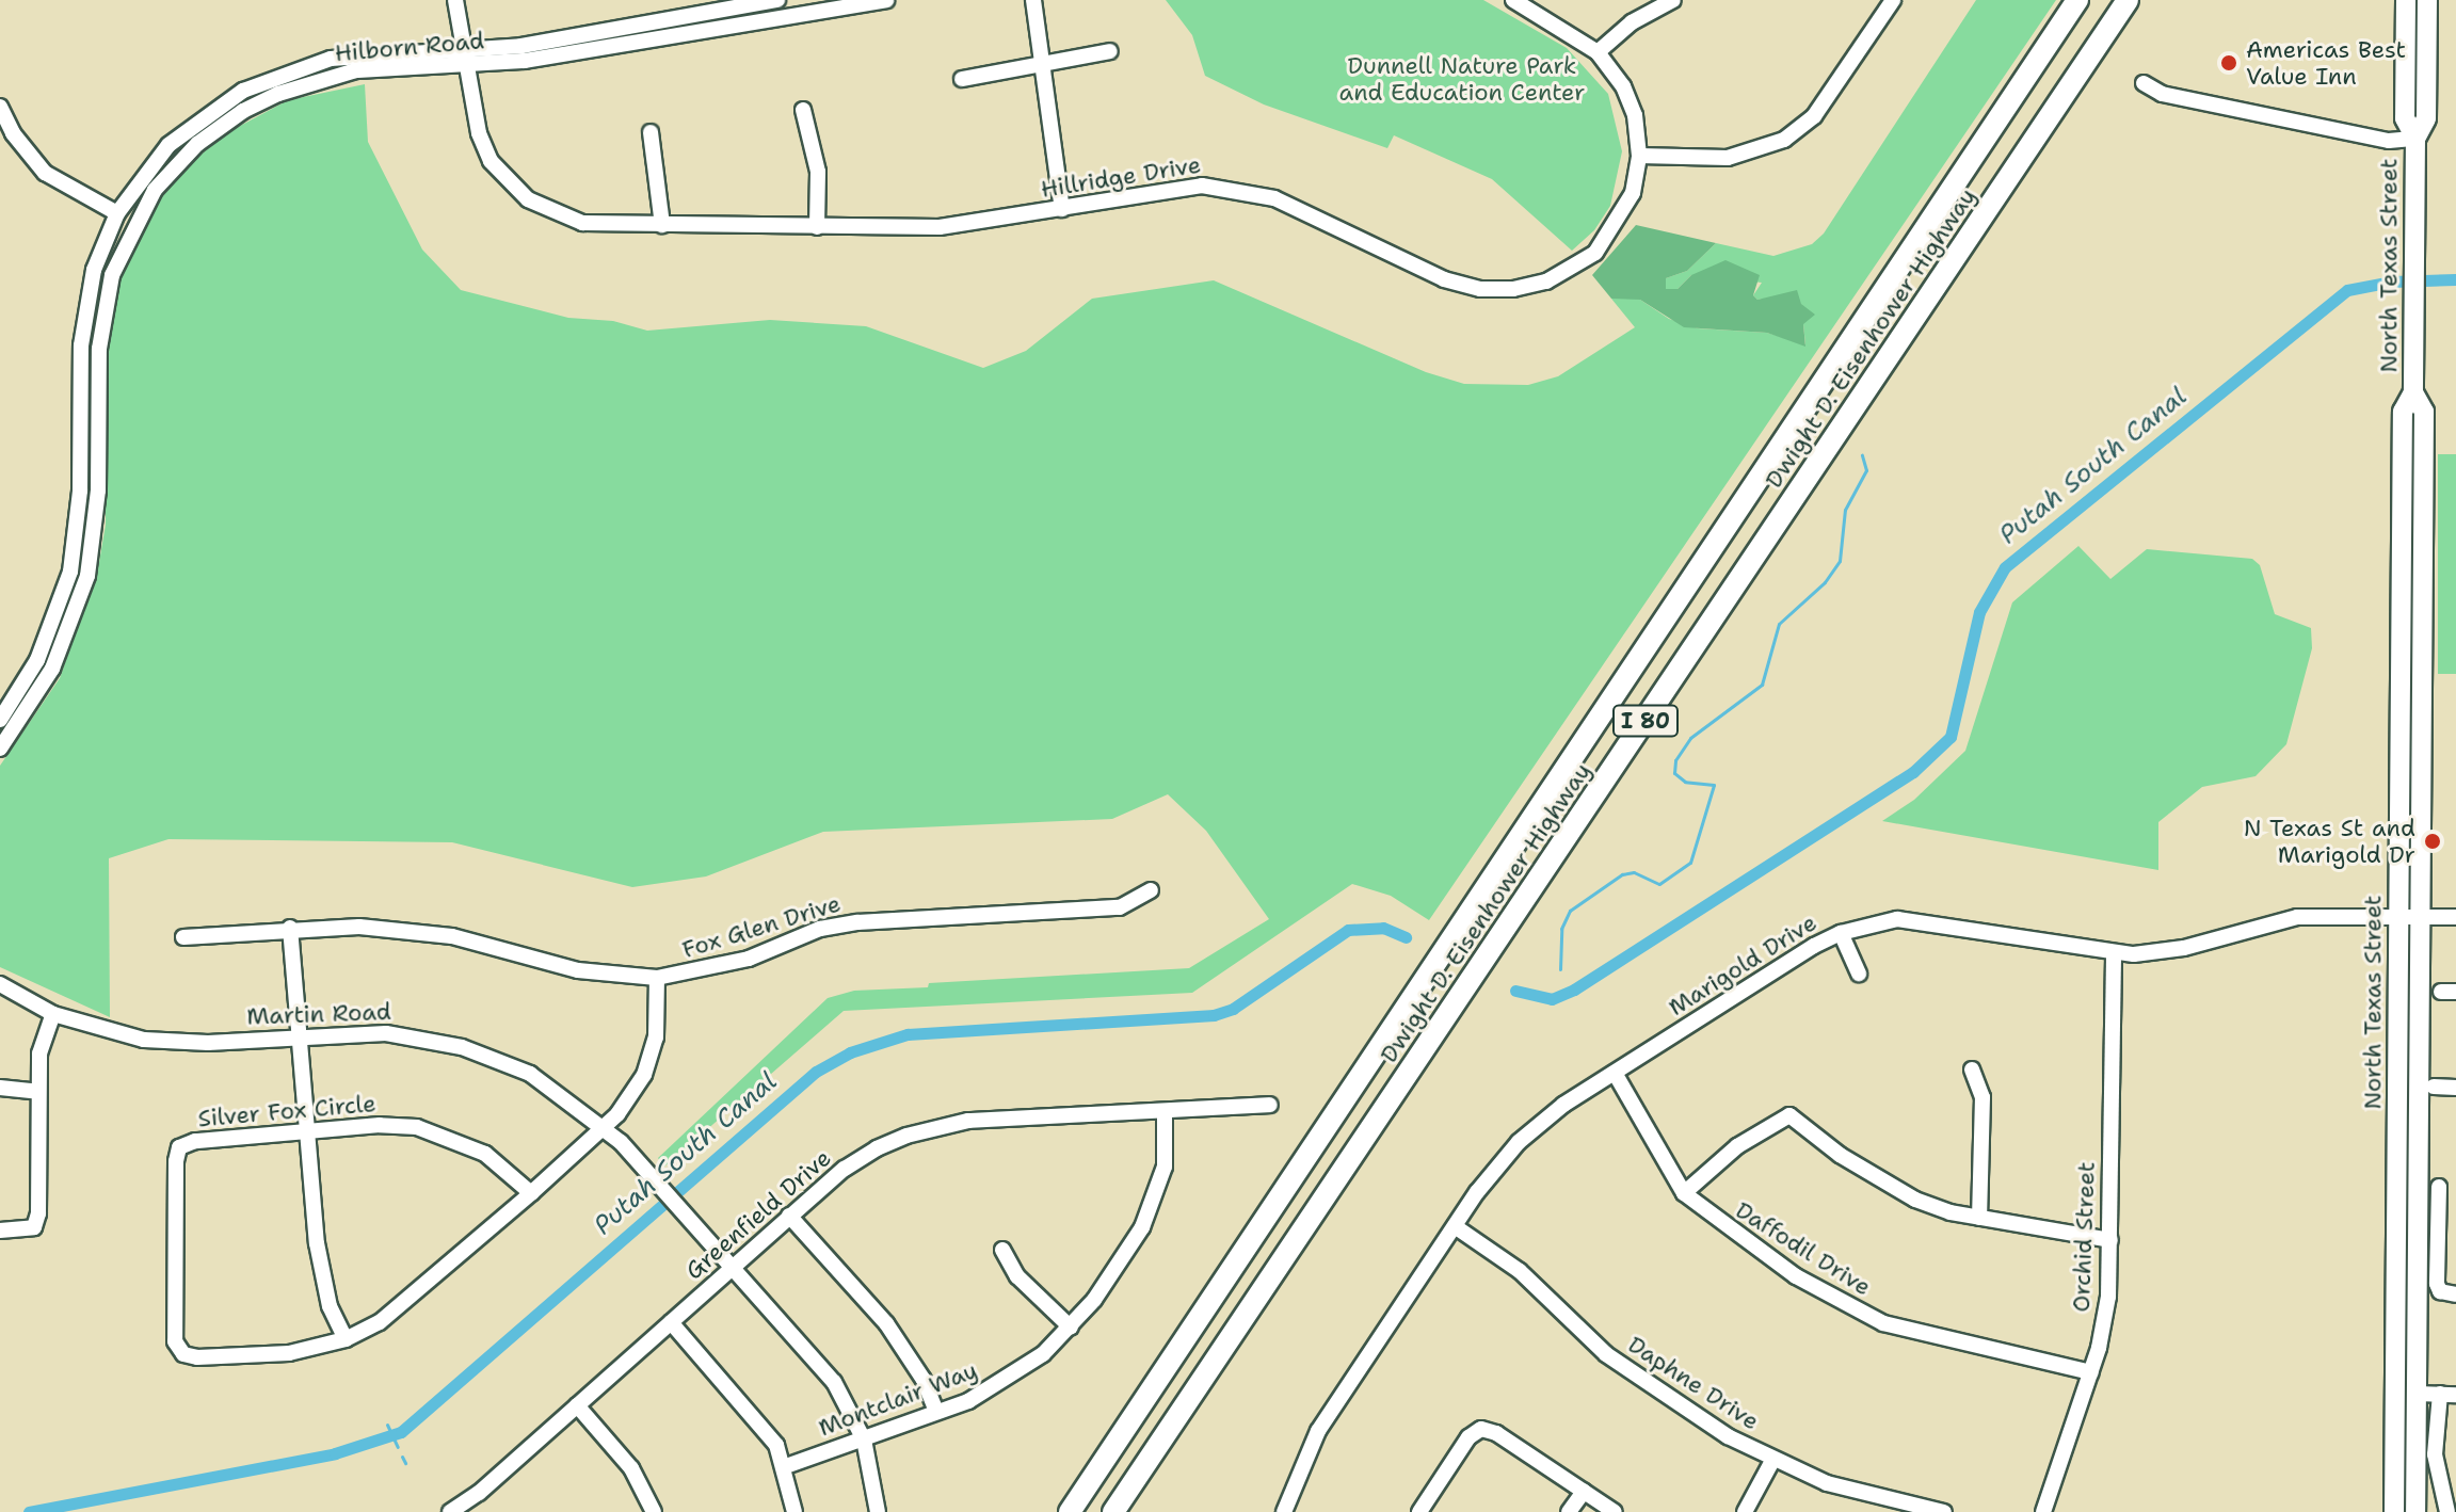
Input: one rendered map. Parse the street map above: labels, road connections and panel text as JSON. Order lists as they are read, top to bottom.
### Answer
{
  "streets": {
    "highway": ["Dwight D. Eisenhower Highway", "I 80"],
    "main road": ["North Texas Street"],
    "street": [
      "Hilborn Road",
      "Hillridge Drive",
      "Fox Glen Drive",
      "Marigold Drive",
      "Martin Road",
      "Silver Fox Circle",
      "Greenfield Drive",
      "Orchid Street",
      "Daffodil Drive",
      "Daphne Drive",
      "Montclair Way"
    ]
  },
  "crossings": [
    ["Hilborn Road", "Hillridge Drive"],
    ["North Texas Street", "Marigold Drive"],
    ["Fox Glen Drive", "Silver Fox Circle"],
    ["Marigold Drive", "Orchid Street"],
    ["Marigold Drive", "Daffodil Drive"],
    ["Marigold Drive", "Daphne Drive"],
    ["Martin Road", "Silver Fox Circle"],
    ["Martin Road", "Greenfield Drive"],
    ["Martin Road", "Montclair Way"],
    ["Greenfield Drive", "Montclair Way"],
    ["Orchid Street", "Daffodil Drive"]
  ],
  "water": ["Putah South Canal"],
  "parks": ["Dunnell Nature Park and Education Center"],
  "places": ["Americas Best Value Inn", "N Texas St and Marigold Dr"]
}
